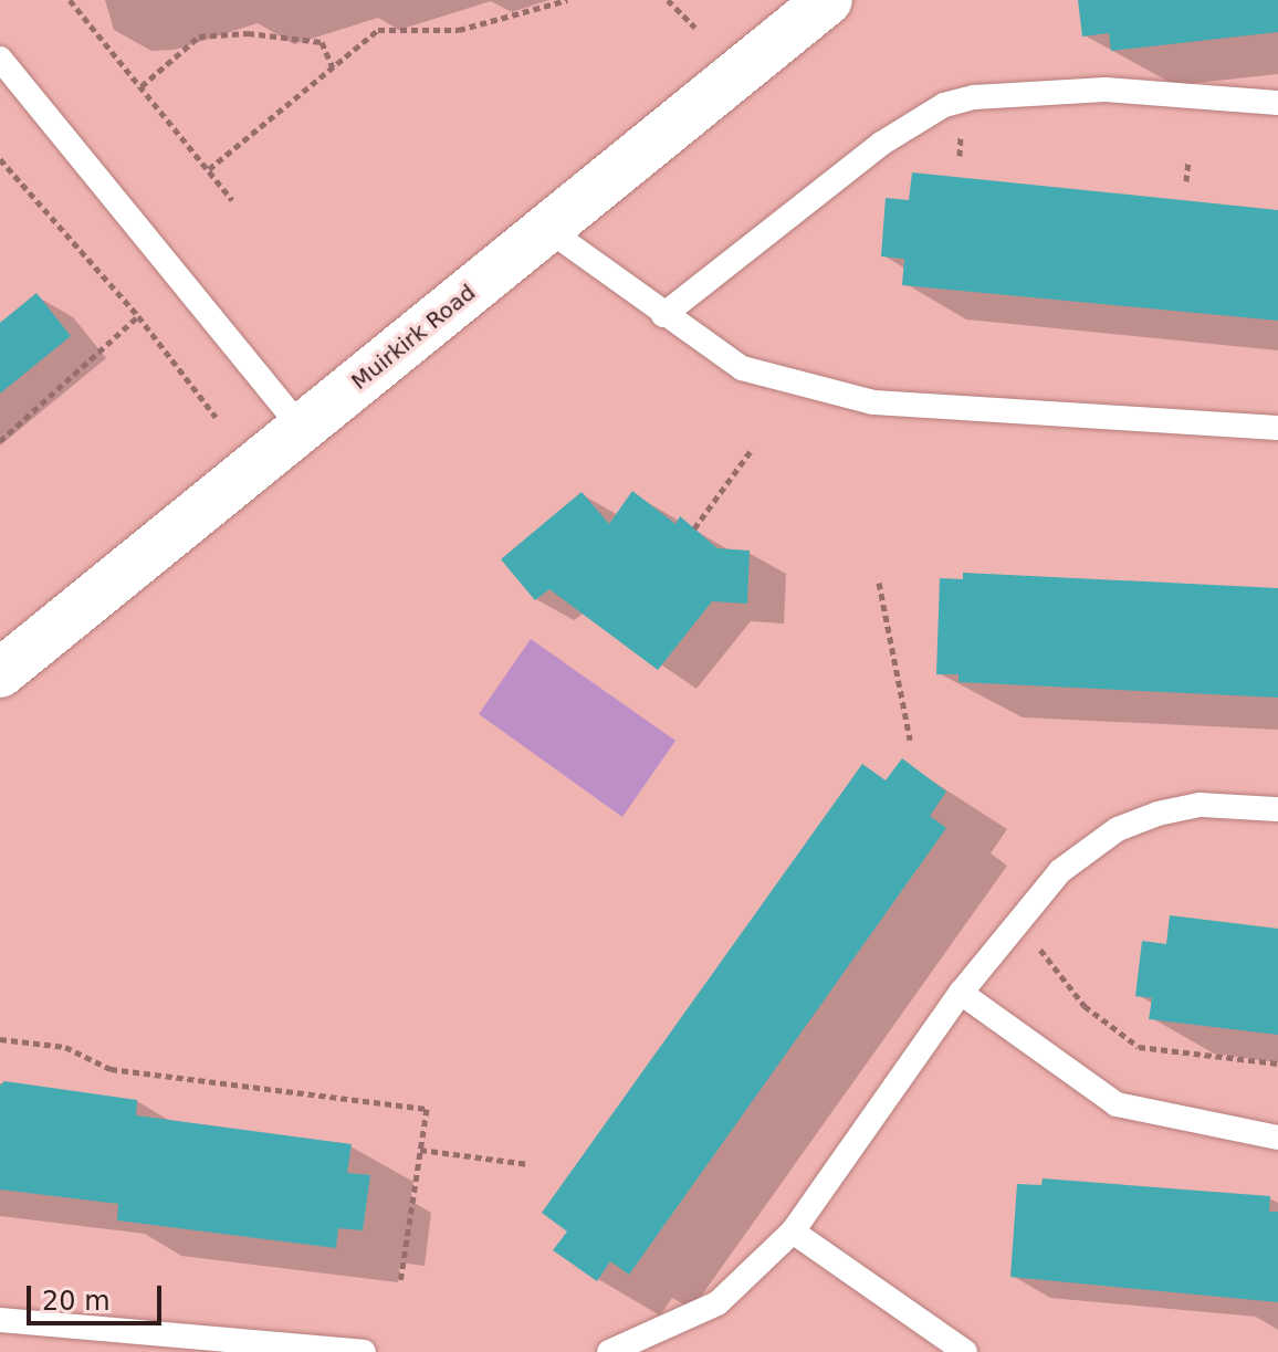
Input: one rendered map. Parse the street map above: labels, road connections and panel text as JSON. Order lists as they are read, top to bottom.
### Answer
{
  "streets": {
    "main road": ["Muirkirk Road"]
  },
  "scale_bar": "20 m"
}
